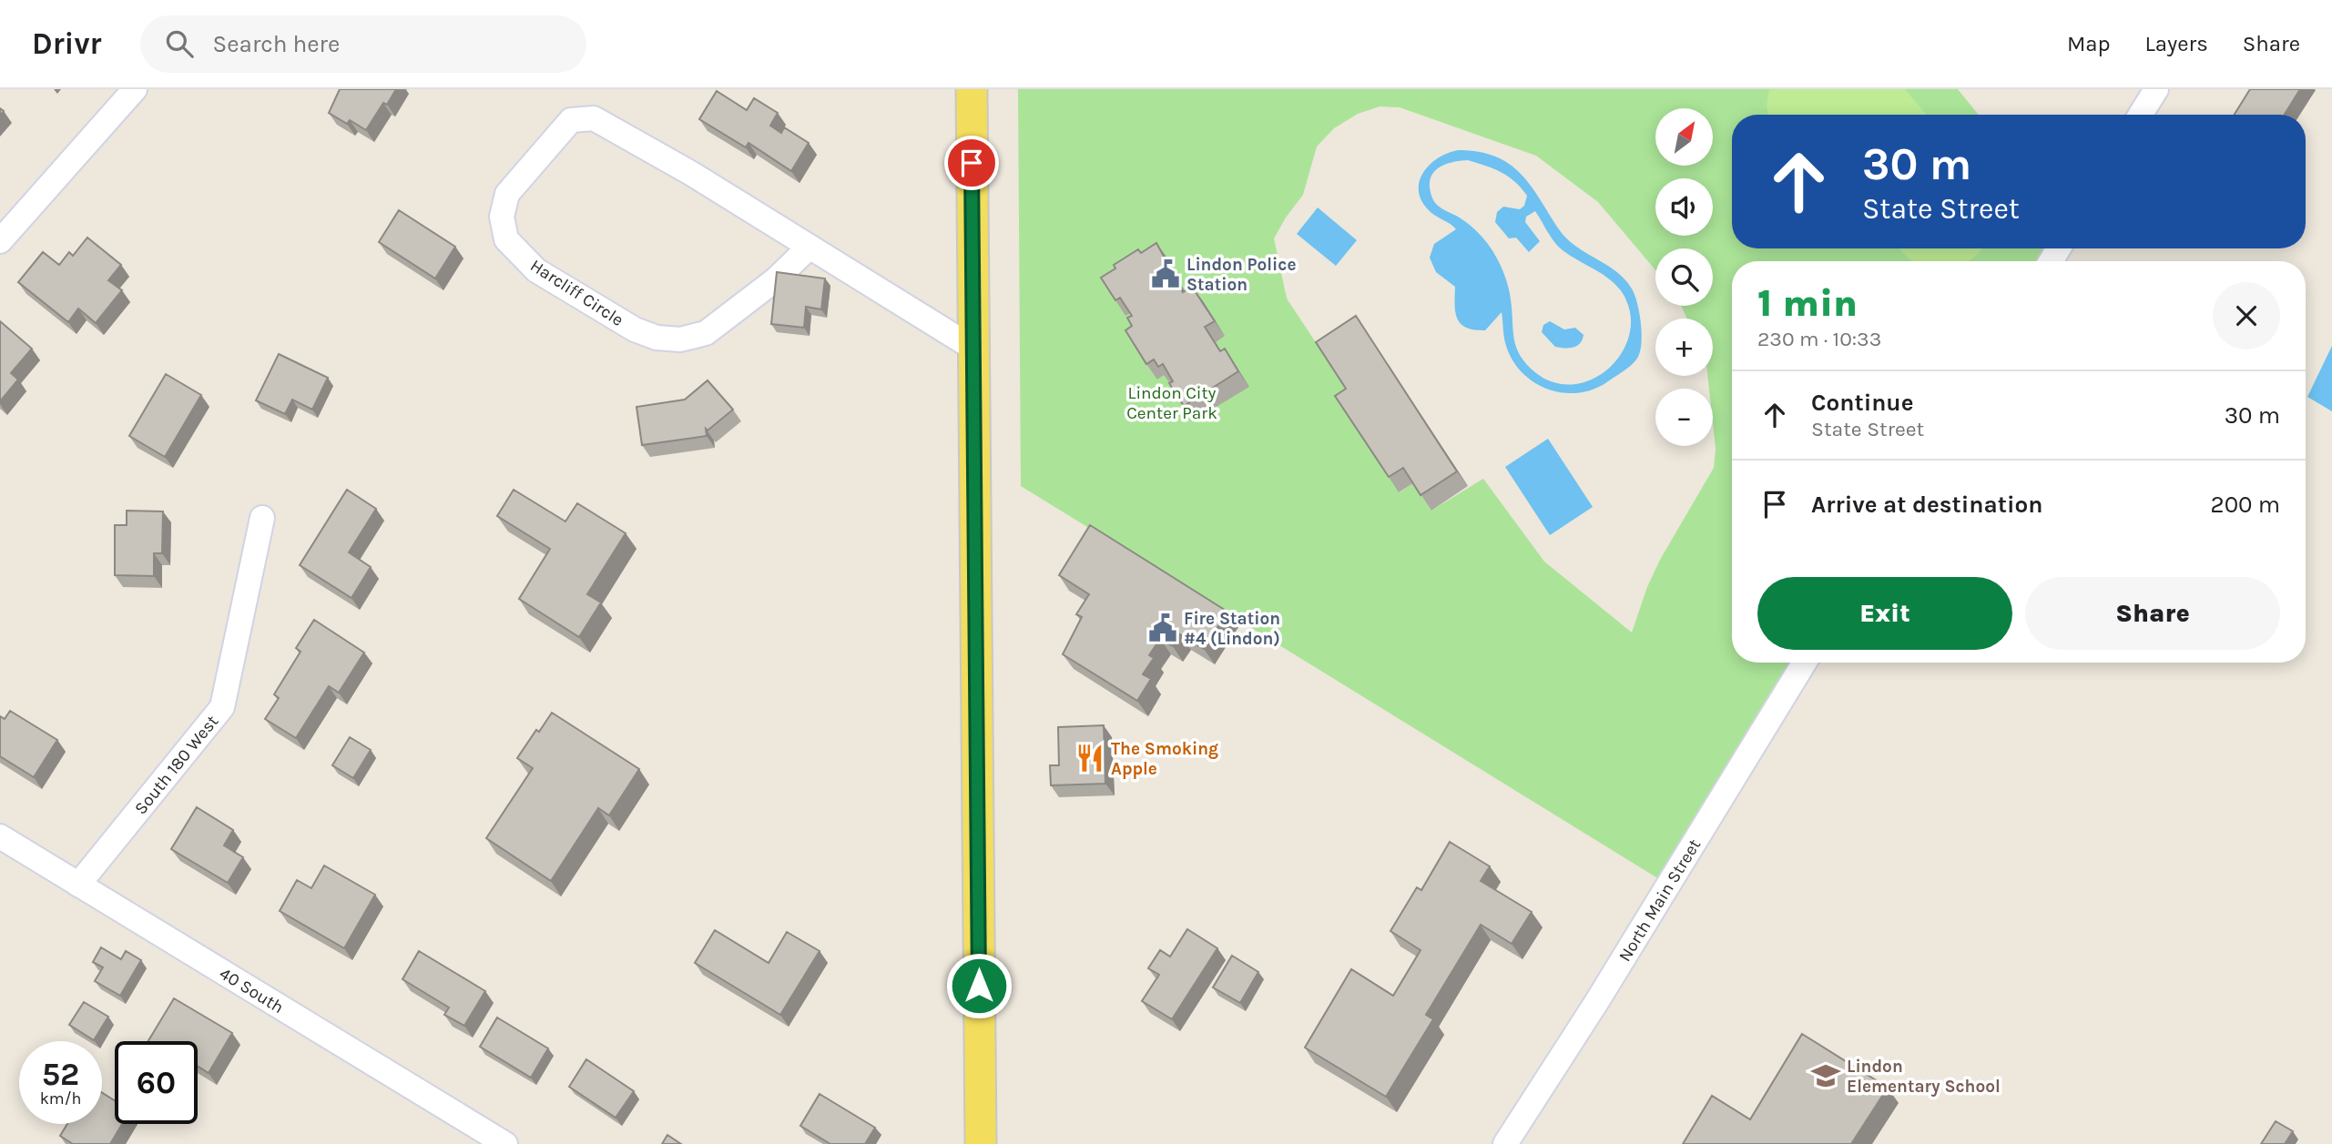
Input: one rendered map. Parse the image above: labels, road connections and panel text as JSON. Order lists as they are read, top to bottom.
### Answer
{
  "streets": {
    "street": [
      "Harcliff Circle",
      "South 180 West",
      "North Main Street",
      "40 South"
    ]
  },
  "crossings": [
    ["South 180 West", "40 South"]
  ],
  "parks": ["Lindon City Center Park"],
  "places": {
    "public building": ["Lindon Police Station", "Fire Station #4 (Lindon)"],
    "restaurant": ["The Smoking Apple"],
    "school or university": ["Lindon Elementary School"]
  },
  "north": "top right",
  "page": {
    "header": "Drivr",
    "search": "Search here",
    "nav": ["Map", "Layers", "Share"],
    "map_buttons": ["+", "−"],
    "turn": ["30 m", "State Street"],
    "heading": ["1 min", "230 m · 10:33"],
    "list": [
      {
        "name": "Continue",
        "note": "State Street",
        "value": "30 m"
      },
      {
        "name": "Arrive at destination",
        "value": "200 m"
      }
    ],
    "buttons": ["Exit", "Share"],
    "speed": "52 km/h",
    "limit": "60"
  }
}
